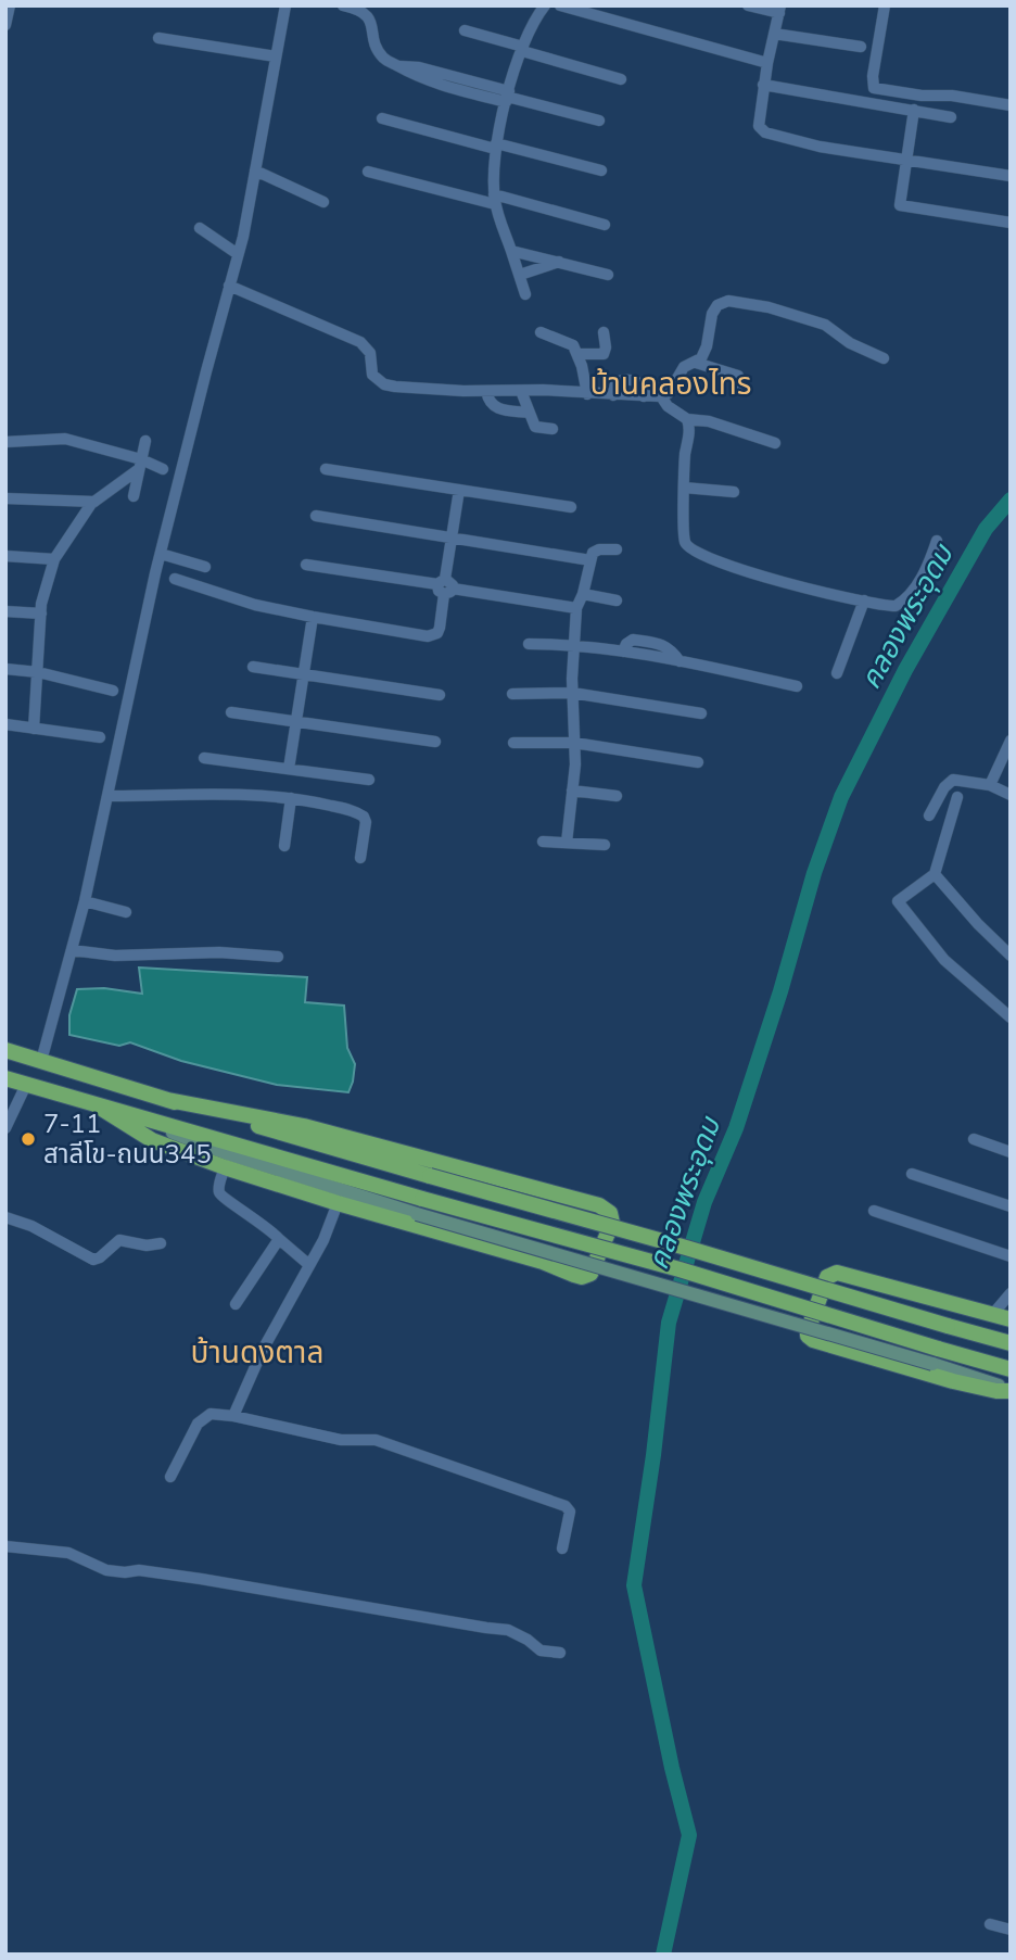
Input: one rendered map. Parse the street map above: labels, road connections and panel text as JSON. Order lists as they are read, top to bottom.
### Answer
{
  "districts": ["บ้านคลองไทร", "บ้านดงตาล"],
  "water": ["คลองพระอุดม"],
  "places": ["7-11 สาลีโข-ถนน345"]
}
